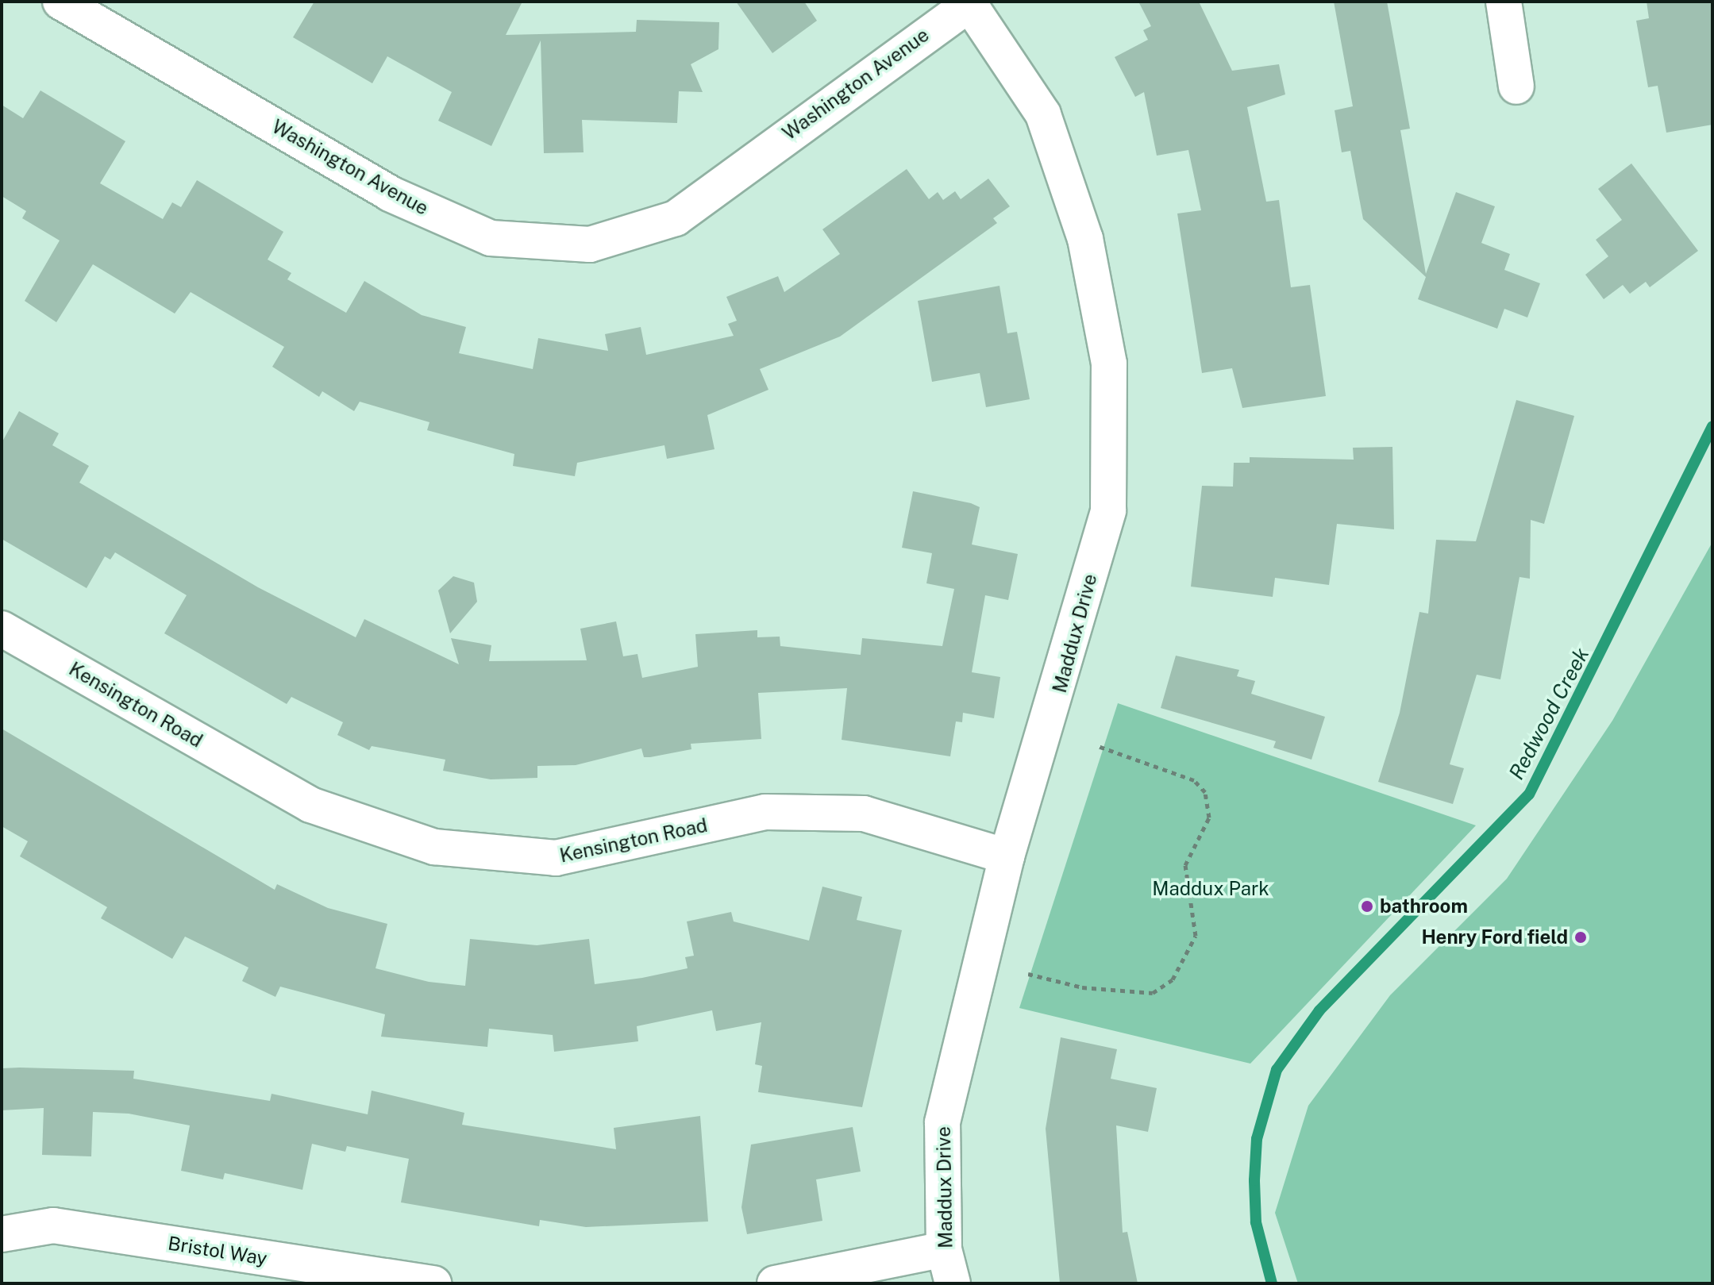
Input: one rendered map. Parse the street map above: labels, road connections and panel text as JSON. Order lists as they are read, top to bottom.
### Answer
{
  "streets": {
    "street": [
      "Washington Avenue",
      "Maddux Drive",
      "Kensington Road",
      "Bristol Way"
    ]
  },
  "crossings": [
    ["Washington Avenue", "Maddux Drive"],
    ["Maddux Drive", "Kensington Road"]
  ],
  "water": ["Redwood Creek"],
  "parks": ["Maddux Park"],
  "places": ["bathroom", "Henry Ford field"]
}
